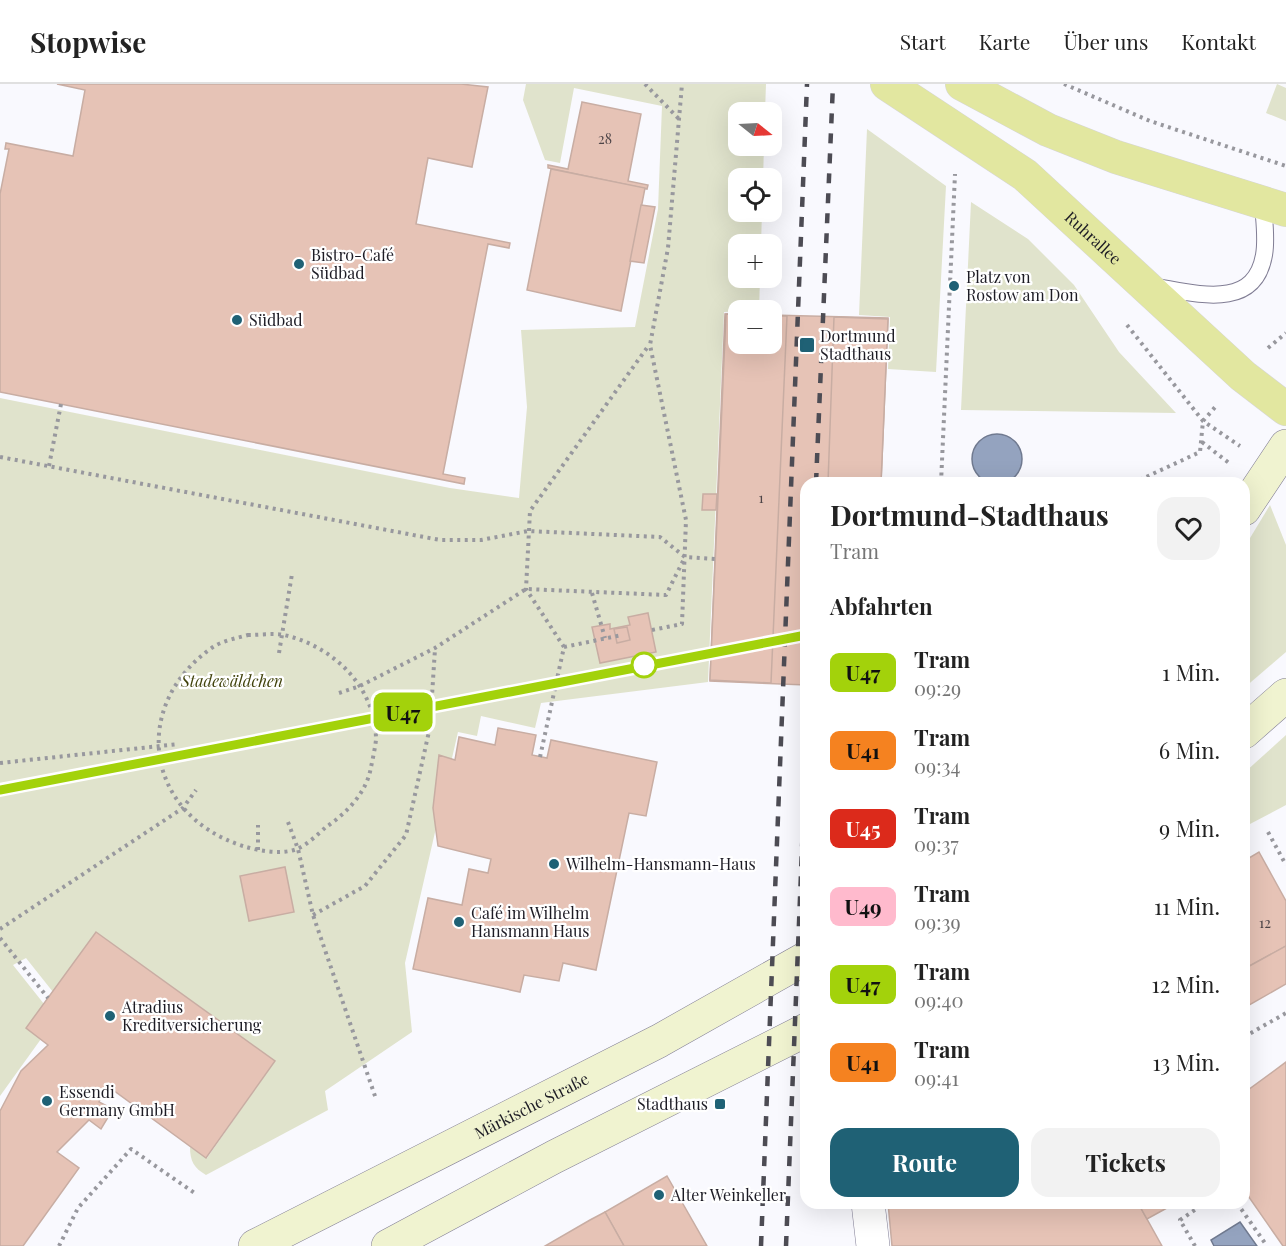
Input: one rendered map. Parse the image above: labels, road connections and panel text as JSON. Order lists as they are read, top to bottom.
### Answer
{
  "streets": {
    "main road": ["Ruhrallee", "Märkische Straße"]
  },
  "parks": ["Stadewäldchen"],
  "places": {
    "other": [
      "Bistro-Café Südbad",
      "Platz von Rostow am Don",
      "Südbad",
      "Wilhelm-Hansmann-Haus",
      "Café im Wilhelm Hansmann Haus",
      "Atradius Kreditversicherung",
      "Essendi Germany GmbH",
      "Alter Weinkeller"
    ],
    "transit": ["Dortmund Stadthaus", "Stadthaus"]
  },
  "lines": ["tram line U47"],
  "house_numbers": ["28", "1", "12"],
  "north": "right",
  "page": {
    "header": "Stopwise",
    "nav": [
      "Start",
      "Karte",
      "Über uns",
      "Kontakt"
    ],
    "on_map": "U47",
    "map_buttons": ["+", "−"],
    "heading": [
      ["Dortmund-Stadthaus", "Tram"],
      "Abfahrten"
    ],
    "list": [
      {
        "mark": "U47",
        "name": "Tram",
        "note": "09:29",
        "value": "1 Min."
      },
      {
        "mark": "U41",
        "name": "Tram",
        "note": "09:34",
        "value": "6 Min."
      },
      {
        "mark": "U45",
        "name": "Tram",
        "note": "09:37",
        "value": "9 Min."
      },
      {
        "mark": "U49",
        "name": "Tram",
        "note": "09:39",
        "value": "11 Min."
      },
      {
        "mark": "U47",
        "name": "Tram",
        "note": "09:40",
        "value": "12 Min."
      },
      {
        "mark": "U41",
        "name": "Tram",
        "note": "09:41",
        "value": "13 Min."
      }
    ],
    "buttons": ["Route", "Tickets"]
  }
}
